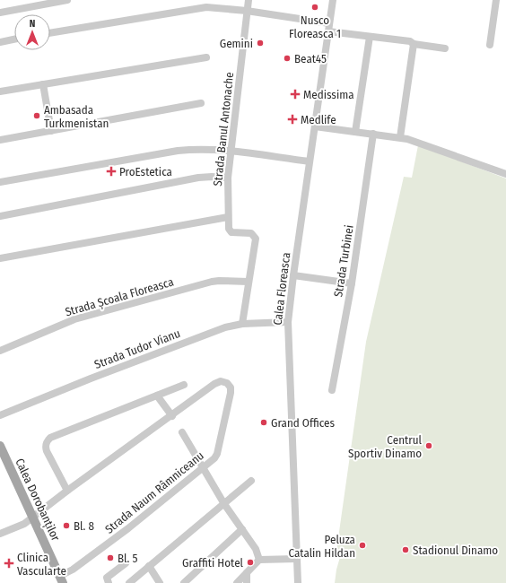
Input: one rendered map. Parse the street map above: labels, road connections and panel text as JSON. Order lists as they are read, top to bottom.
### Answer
{
  "streets": {
    "main road": ["Calea Dorobanților"],
    "street": [
      "Strada Banul Antonache",
      "Strada Turbinei",
      "Calea Floreasca",
      "Strada Școala Floreasca",
      "Strada Tudor Vianu",
      "Strada Naum Râmniceanu"
    ]
  },
  "crossings": [
    ["Strada Banul Antonache", "Strada Școala Floreasca"],
    ["Calea Floreasca", "Strada Tudor Vianu"],
    ["Strada Naum Râmniceanu", "Calea Dorobanților"]
  ],
  "places": {
    "other": [
      "Nusco Floreasca 1",
      "Gemini",
      "Beat45",
      "Ambasada Turkmenistan",
      "Grand Offices",
      "Centrul Sportiv Dinamo",
      "Bl. 8",
      "Peluza Catalin Hildan",
      "Stadionul Dinamo",
      "Bl. 5",
      "Graffiti Hotel"
    ],
    "health": [
      "Medissima",
      "Medlife",
      "ProEstetica",
      "Clinica Vascularte"
    ]
  },
  "north": "top"
}
